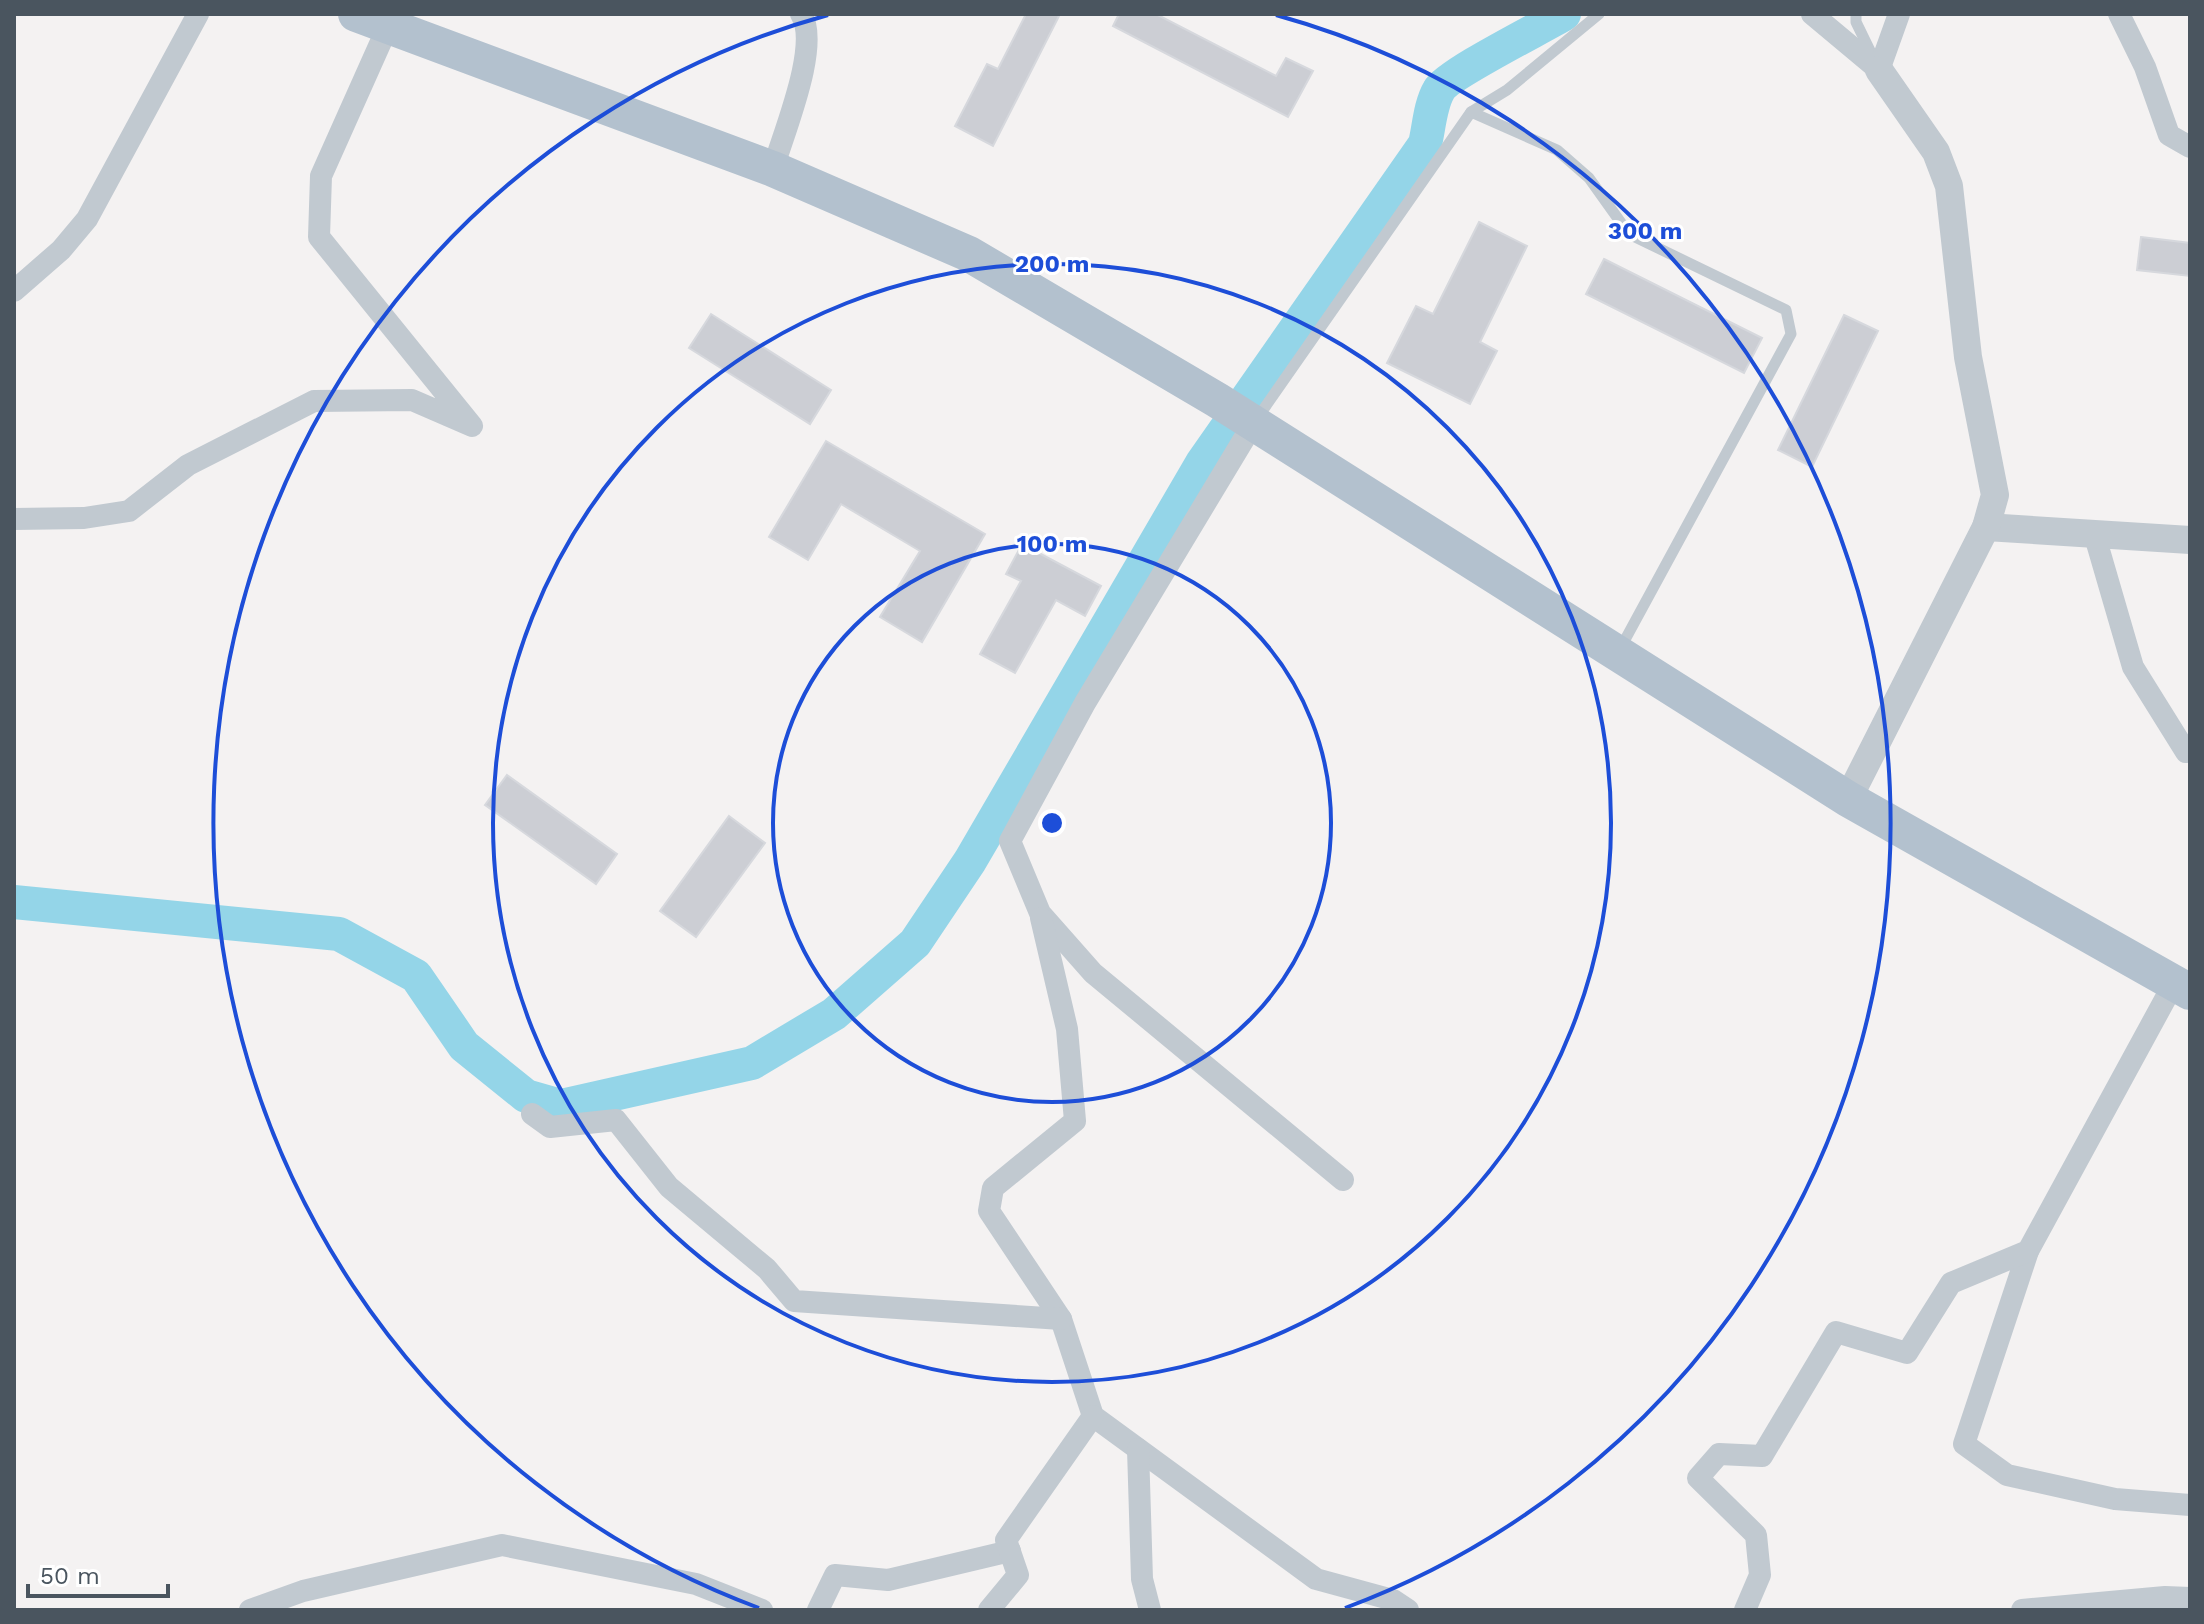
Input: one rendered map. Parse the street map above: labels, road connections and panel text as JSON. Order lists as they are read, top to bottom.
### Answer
{
  "scale_bar": "50 m",
  "rings": ["300 m", "200 m", "100 m"]
}
